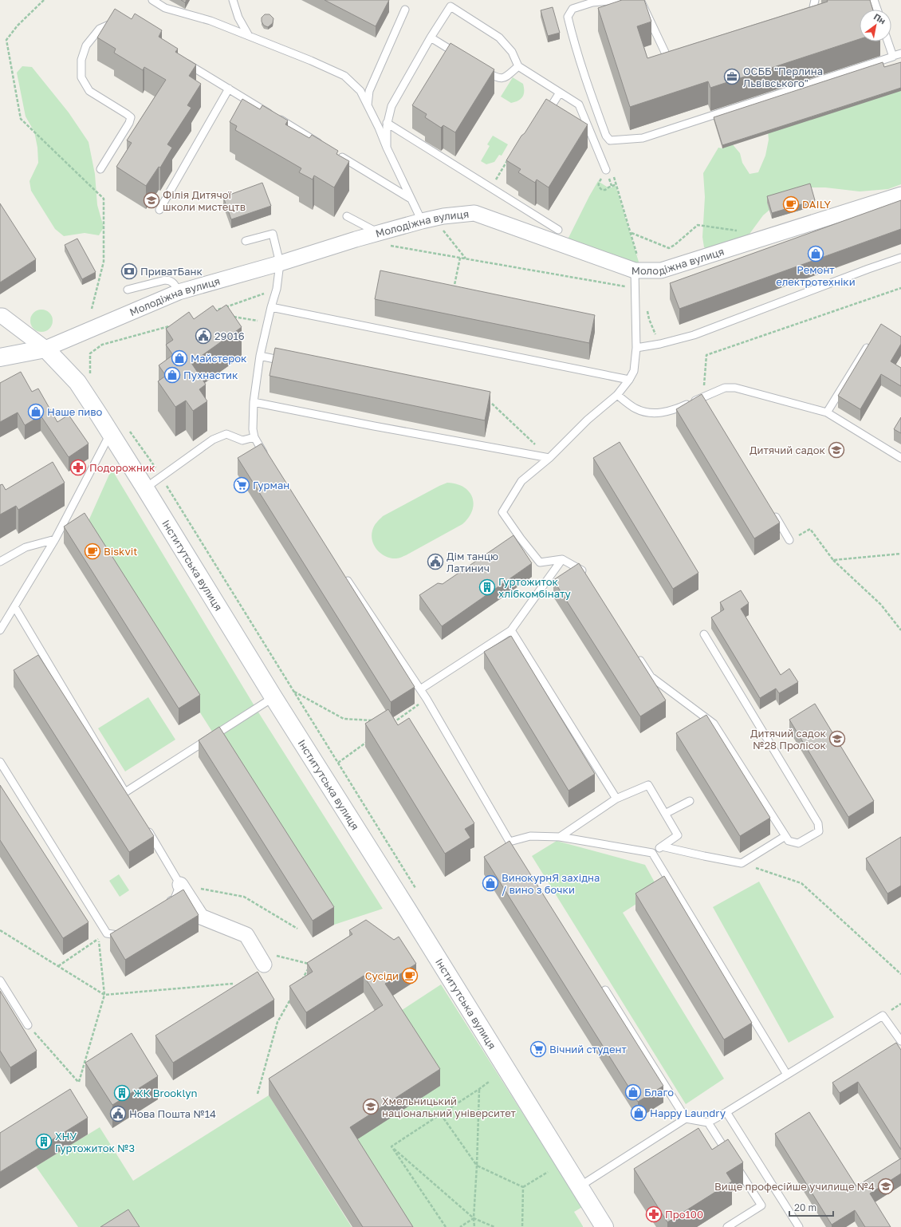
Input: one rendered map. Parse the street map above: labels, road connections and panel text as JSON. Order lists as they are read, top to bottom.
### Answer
{
  "streets": {
    "street": ["Молодіжна вулиця", "Інститутська вулиця"]
  },
  "crossings": [
    ["Молодіжна вулиця", "Інститутська вулиця"]
  ],
  "places": {
    "office": ["ОСББ \"Перлина Львівського\""],
    "school or university": [
      "Філія Дитячої школи мистецтв",
      "Дитячий садок",
      "Дитячий садок №28 Пролісок",
      "Хмельницький національний університет",
      "Вище професійше училище №4"
    ],
    "cafe": ["DAILY", "Biskvit", "Сусіди"],
    "shop": [
      "Ремонт електротехніки",
      "Майстерок",
      "Пухнастик",
      "Наше пиво",
      "ВинокурнЯ західна / вино з бочки",
      "Благо",
      "Happy Laundry"
    ],
    "bank": ["ПриватБанк"],
    "public building": ["29016", "Дім танцю Латинич", "Нова Пошта №14"],
    "pharmacy": ["Подорожник", "Про100"],
    "supermarket": ["Гурман", "Вічний студент"],
    "building": ["Гуртожиток хлібкомбінату", "ЖК Brooklyn", "ХНУ Гуртожиток №3"]
  },
  "scale_bar": "20 m",
  "north": "top right"
}
